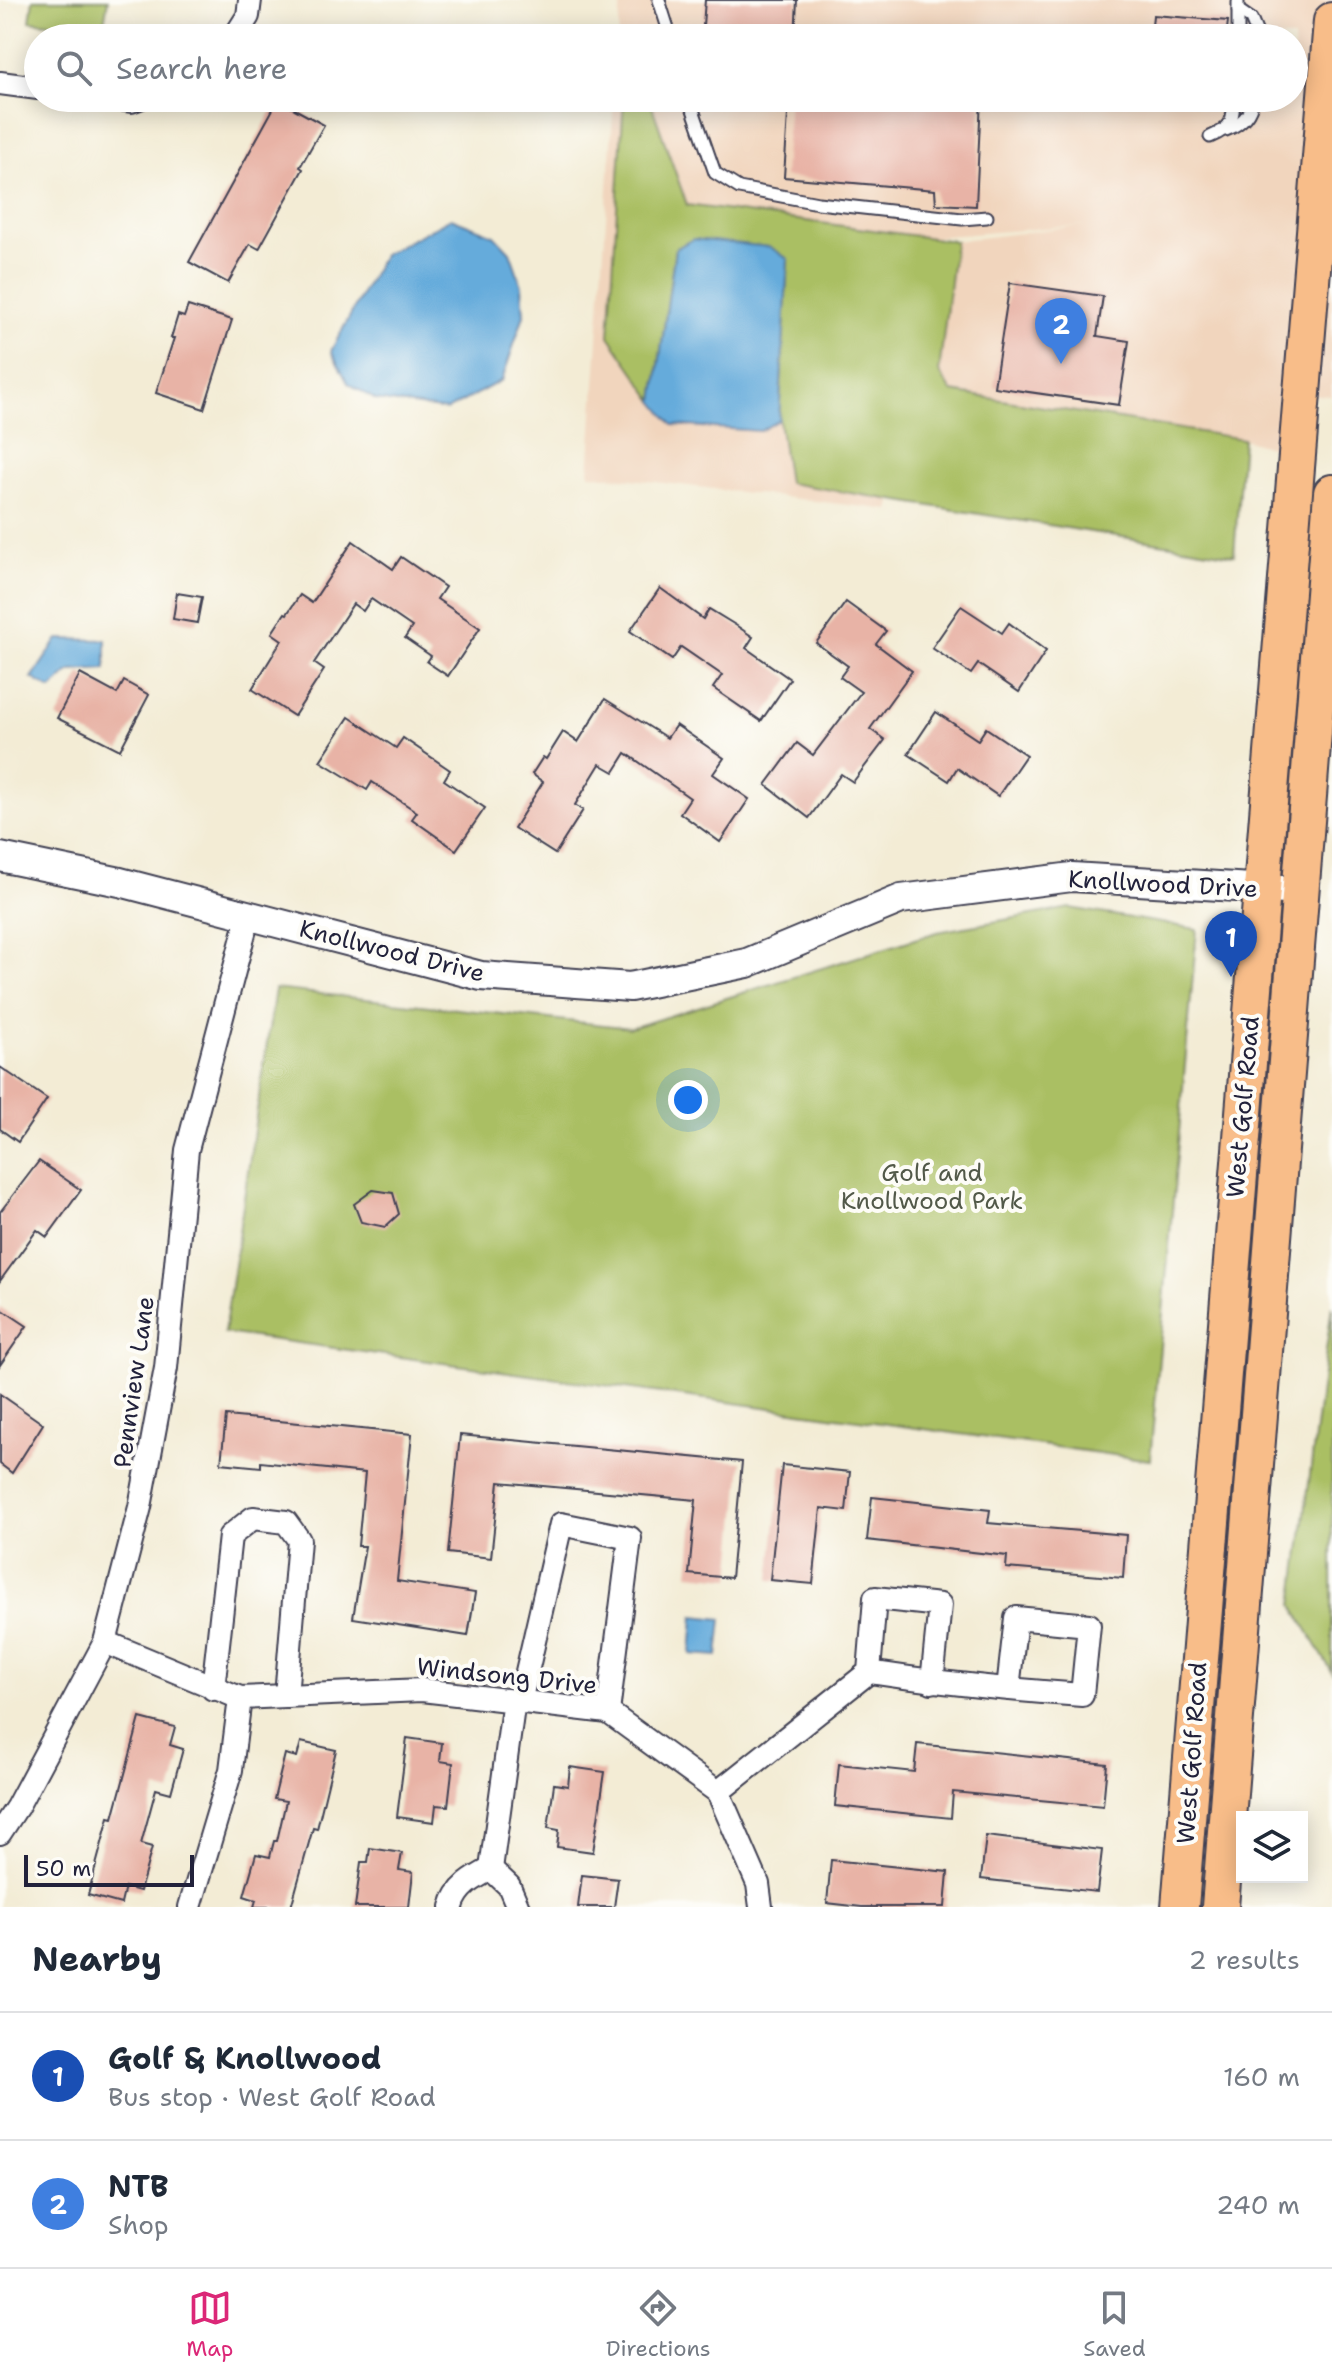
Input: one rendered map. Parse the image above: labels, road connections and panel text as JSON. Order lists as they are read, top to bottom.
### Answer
{
  "streets": {
    "main road": ["West Golf Road"],
    "street": ["Knollwood Drive", "Pennview Lane", "Windsong Drive"]
  },
  "crossings": [
    ["Knollwood Drive", "West Golf Road"],
    ["Knollwood Drive", "Pennview Lane"],
    ["Pennview Lane", "Windsong Drive"]
  ],
  "parks": ["Golf and Knollwood Park"],
  "scale_bar": "50 m",
  "page": {
    "search": "Search here",
    "pins": ["2", "1"],
    "scale": "50 m",
    "heading": ["Nearby", "2 results"],
    "list": [
      {
        "mark": "1",
        "name": "Golf & Knollwood",
        "note": "Bus stop · West Golf Road",
        "value": "160 m"
      },
      {
        "mark": "2",
        "name": "NTB",
        "note": "Shop",
        "value": "240 m"
      }
    ],
    "nav": ["Map", "Directions", "Saved"]
  }
}
